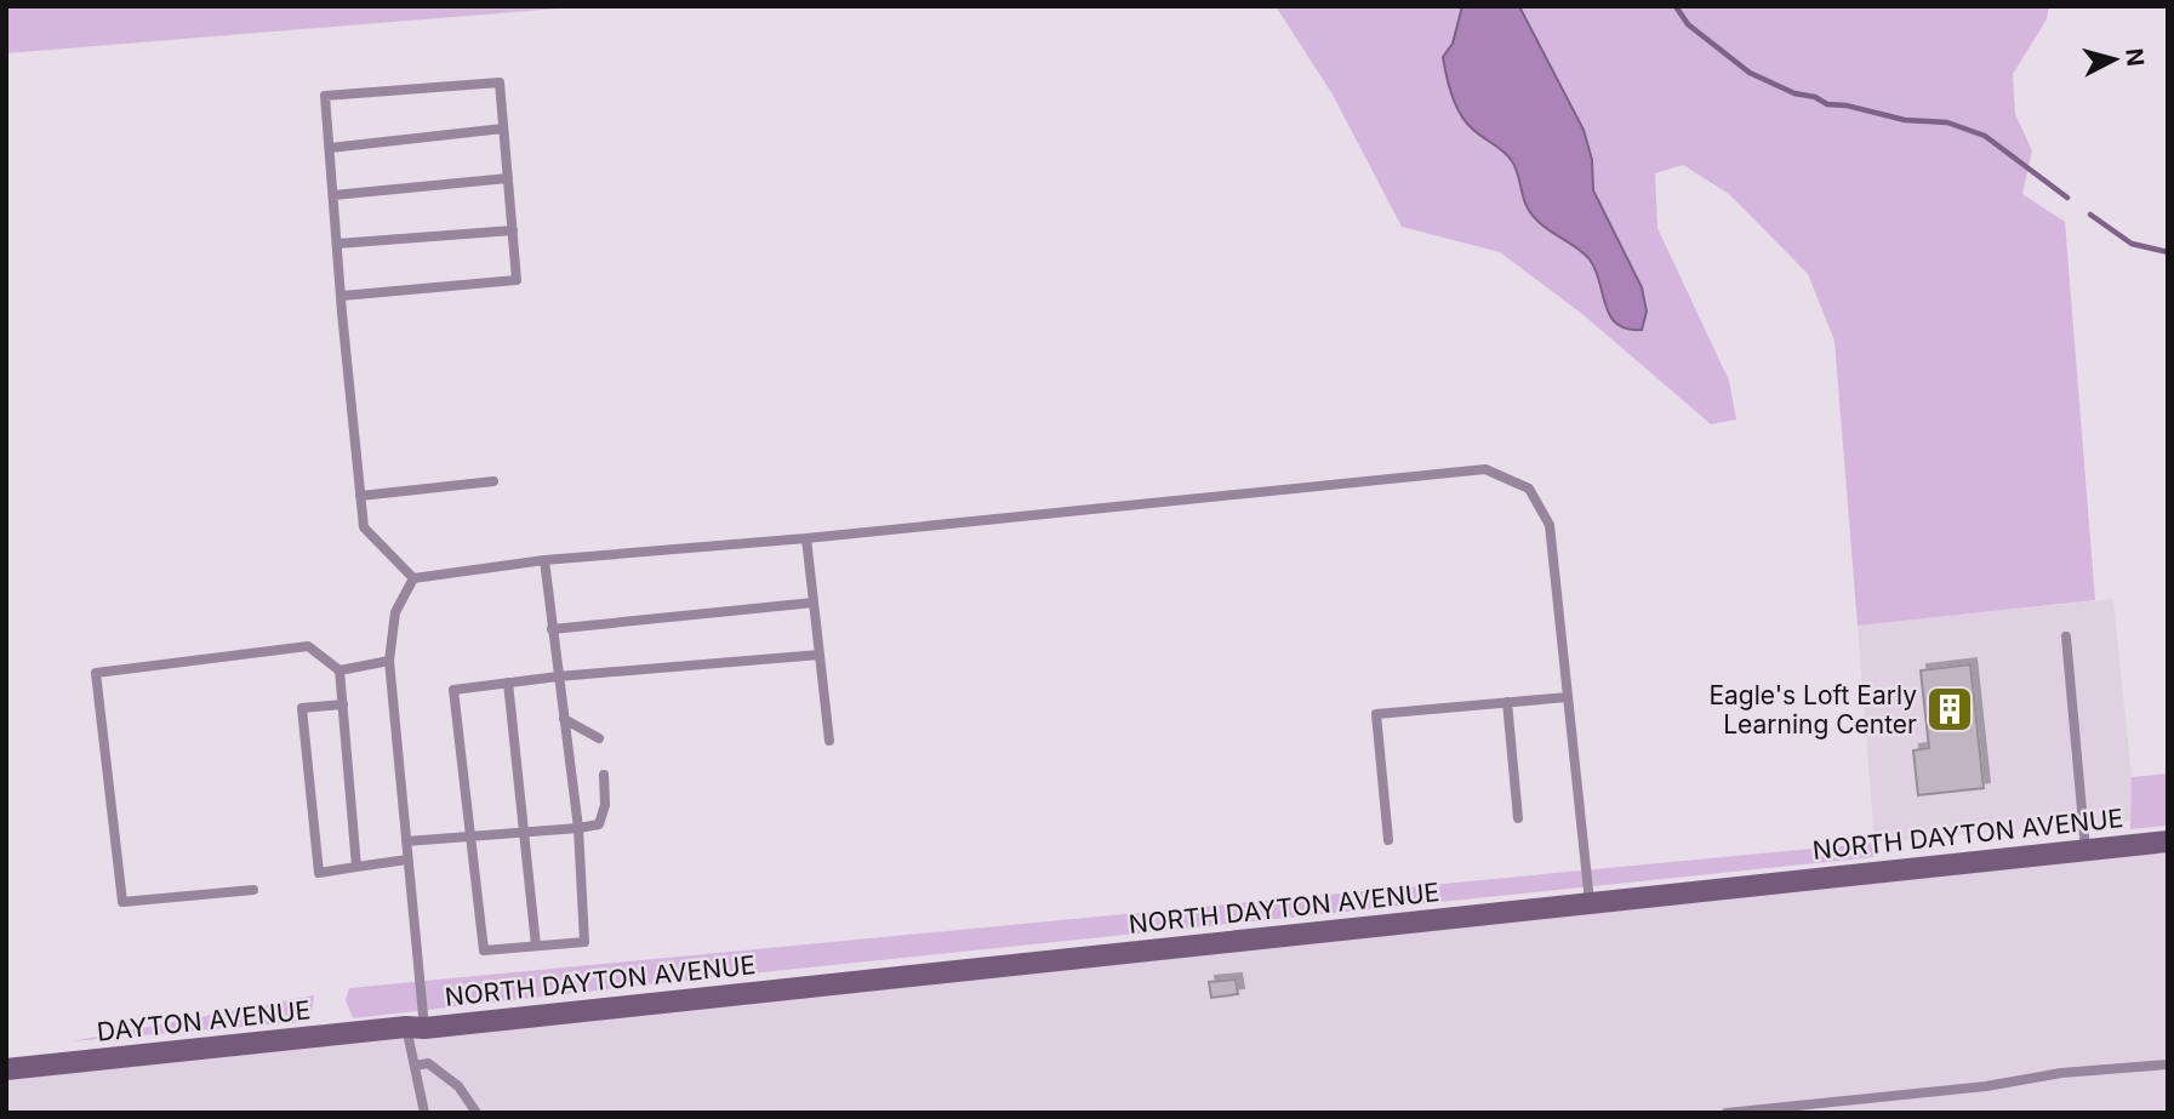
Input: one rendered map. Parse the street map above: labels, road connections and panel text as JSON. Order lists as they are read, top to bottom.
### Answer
{
  "streets": {
    "main road": ["NORTH DAYTON AVENUE", "DAYTON AVENUE"]
  },
  "crossings": [
    ["NORTH DAYTON AVENUE", "DAYTON AVENUE"]
  ],
  "places": {
    "building": ["Eagle's Loft Early Learning Center"]
  },
  "north": "right"
}
